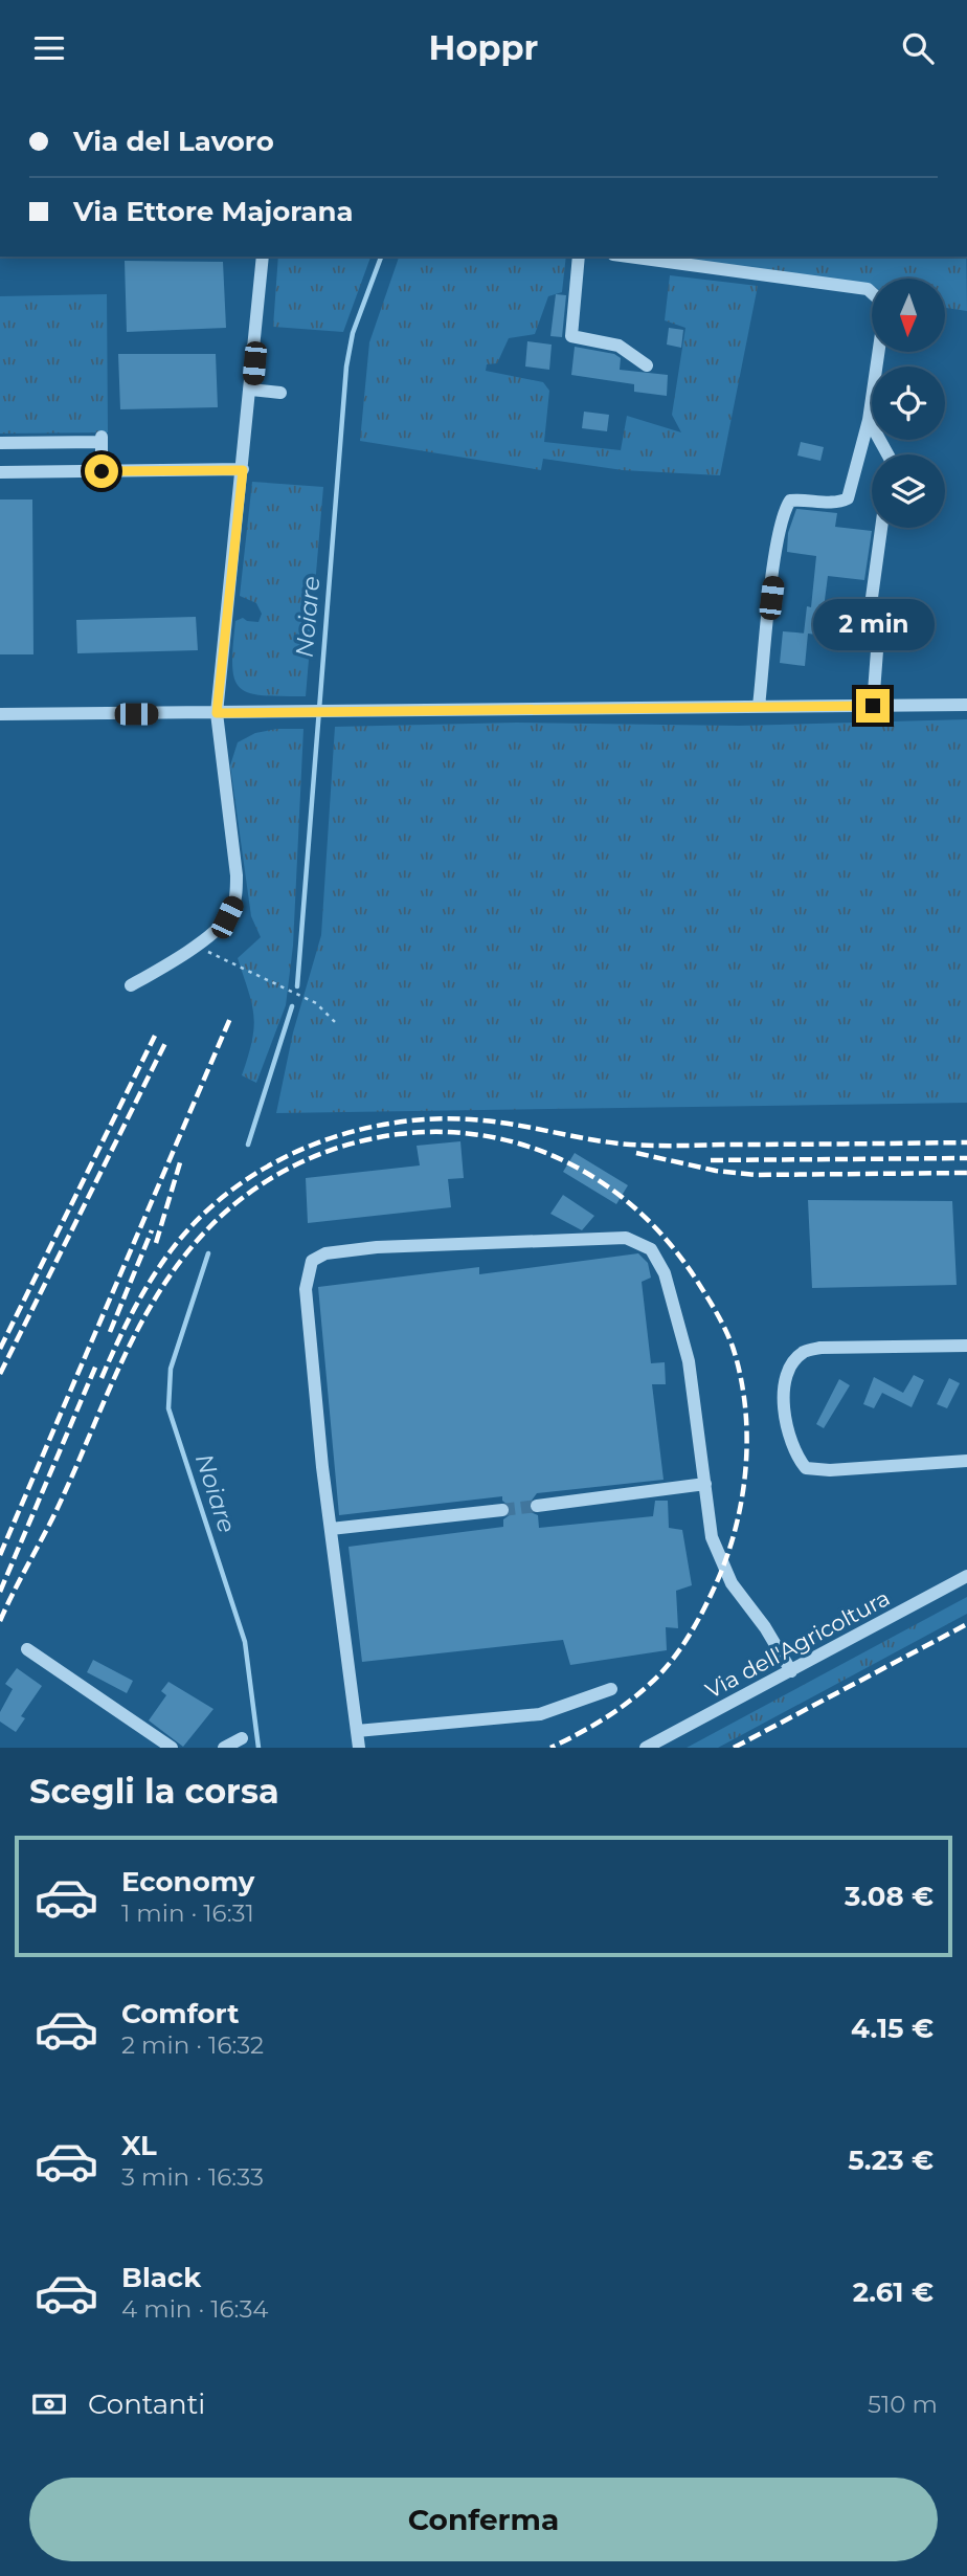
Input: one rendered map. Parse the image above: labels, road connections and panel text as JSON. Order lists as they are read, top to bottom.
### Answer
{
  "streets": {
    "street": ["Via dell'Agricoltura"]
  },
  "water": ["Noiare"],
  "north": "bottom",
  "page": {
    "header": "Hoppr",
    "banner": ["Via del Lavoro", "Via Ettore Majorana"],
    "bubble": "2 min",
    "heading": "Scegli la corsa",
    "list": [
      {
        "name": "Economy",
        "note": "1 min · 16:31",
        "value": "3.08 €"
      },
      {
        "name": "Comfort",
        "note": "2 min · 16:32",
        "value": "4.15 €"
      },
      {
        "name": "XL",
        "note": "3 min · 16:33",
        "value": "5.23 €"
      },
      {
        "name": "Black",
        "note": "4 min · 16:34",
        "value": "2.61 €"
      }
    ],
    "pay": ["Contanti", "510 m"],
    "buttons": "Conferma"
  }
}
